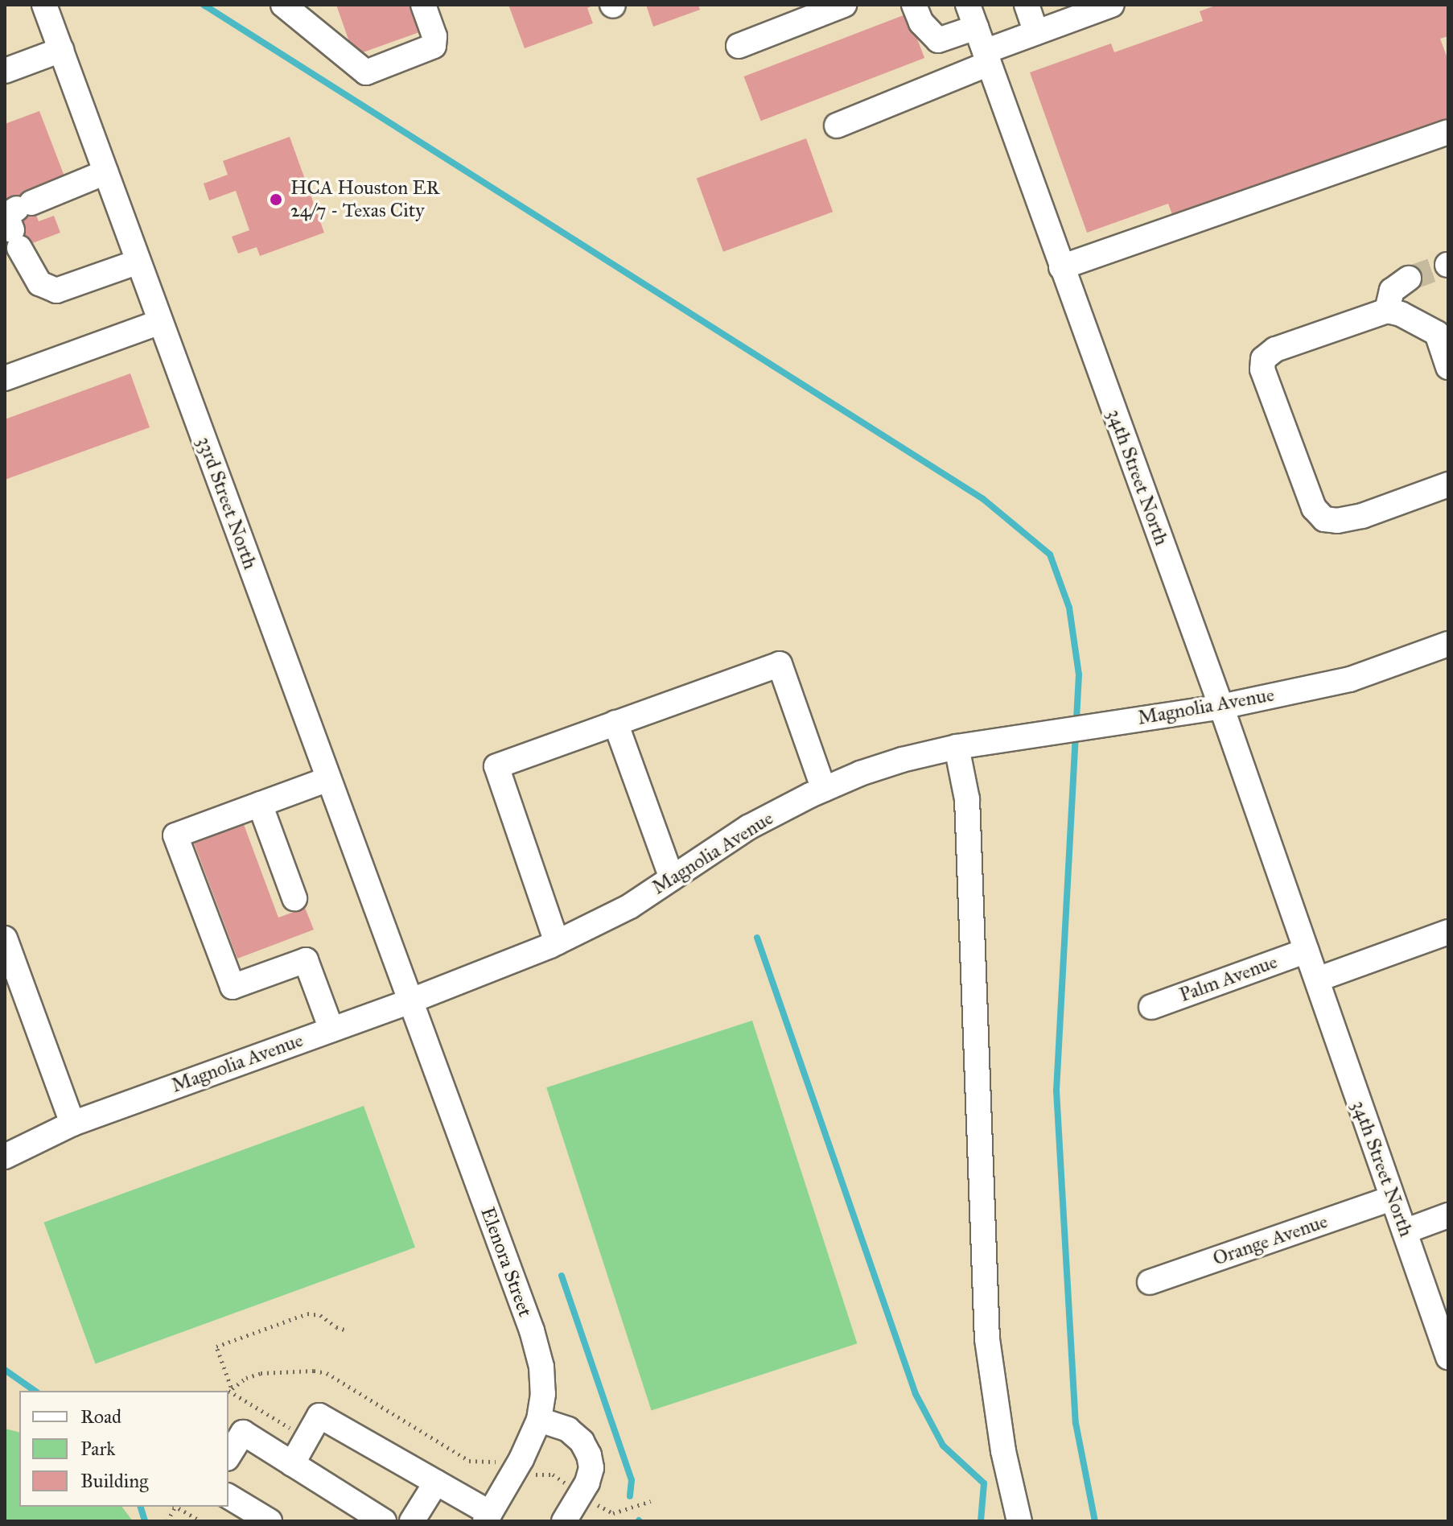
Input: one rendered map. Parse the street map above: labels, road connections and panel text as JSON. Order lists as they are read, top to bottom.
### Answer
{
  "streets": {
    "street": [
      "34th Street North",
      "33rd Street North",
      "Magnolia Avenue",
      "Palm Avenue",
      "Orange Avenue",
      "Elenora Street"
    ]
  },
  "crossings": [
    ["34th Street North", "Magnolia Avenue"],
    ["34th Street North", "Palm Avenue"],
    ["34th Street North", "Orange Avenue"],
    ["33rd Street North", "Magnolia Avenue"],
    ["33rd Street North", "Elenora Street"],
    ["Magnolia Avenue", "Elenora Street"]
  ],
  "places": ["HCA Houston ER 24/7 - Texas City"],
  "legend": ["Road", "Park", "Building"]
}
